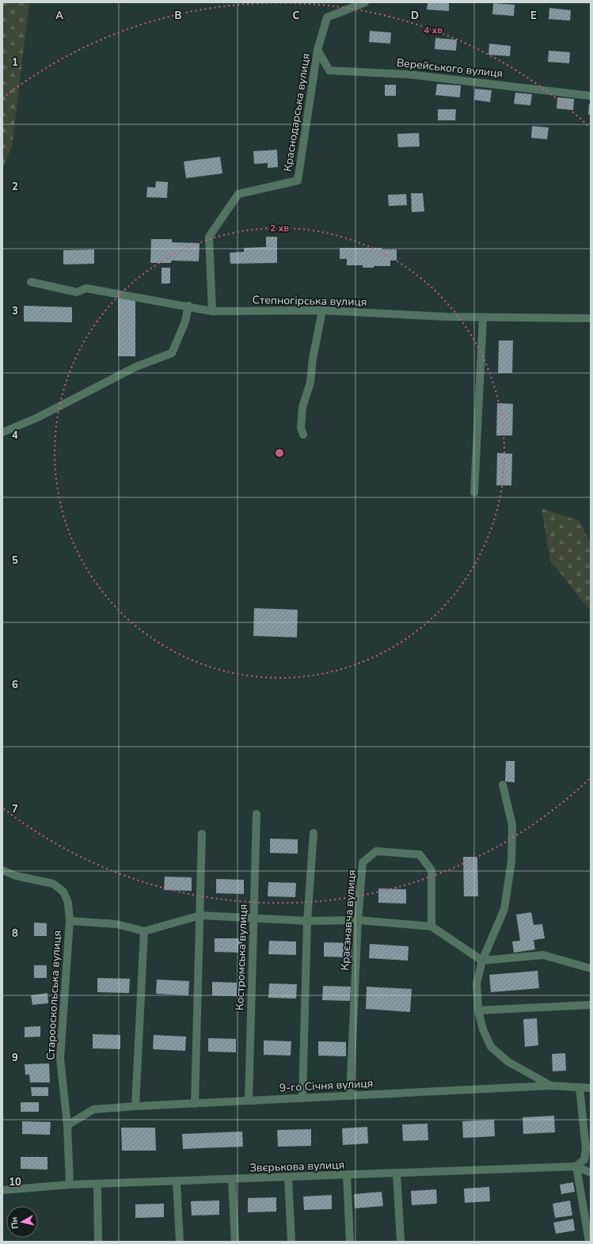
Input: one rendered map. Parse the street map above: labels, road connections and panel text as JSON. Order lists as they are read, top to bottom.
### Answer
{
  "streets": {
    "street": [
      "Верейського вулиця",
      "Краснодарська вулиця",
      "Степногірська вулиця",
      "Краєзнавча вулиця",
      "Костромська вулиця",
      "Старооскольська вулиця",
      "9-го Січня вулиця",
      "Звєрькова вулиця"
    ]
  },
  "crossings": [
    ["Верейського вулиця", "Краснодарська вулиця"],
    ["Краснодарська вулиця", "Степногірська вулиця"],
    ["Краєзнавча вулиця", "9-го Січня вулиця"],
    ["Костромська вулиця", "9-го Січня вулиця"],
    ["Старооскольська вулиця", "9-го Січня вулиця"],
    ["Старооскольська вулиця", "Звєрькова вулиця"]
  ],
  "north": "left",
  "grid": {
    "columns": [
      "A",
      "B",
      "C",
      "D",
      "E"
    ],
    "rows": [
      "1",
      "2",
      "3",
      "4",
      "5",
      "6",
      "7",
      "8",
      "9",
      "10"
    ]
  },
  "rings": ["4 хв", "2 хв"]
}
